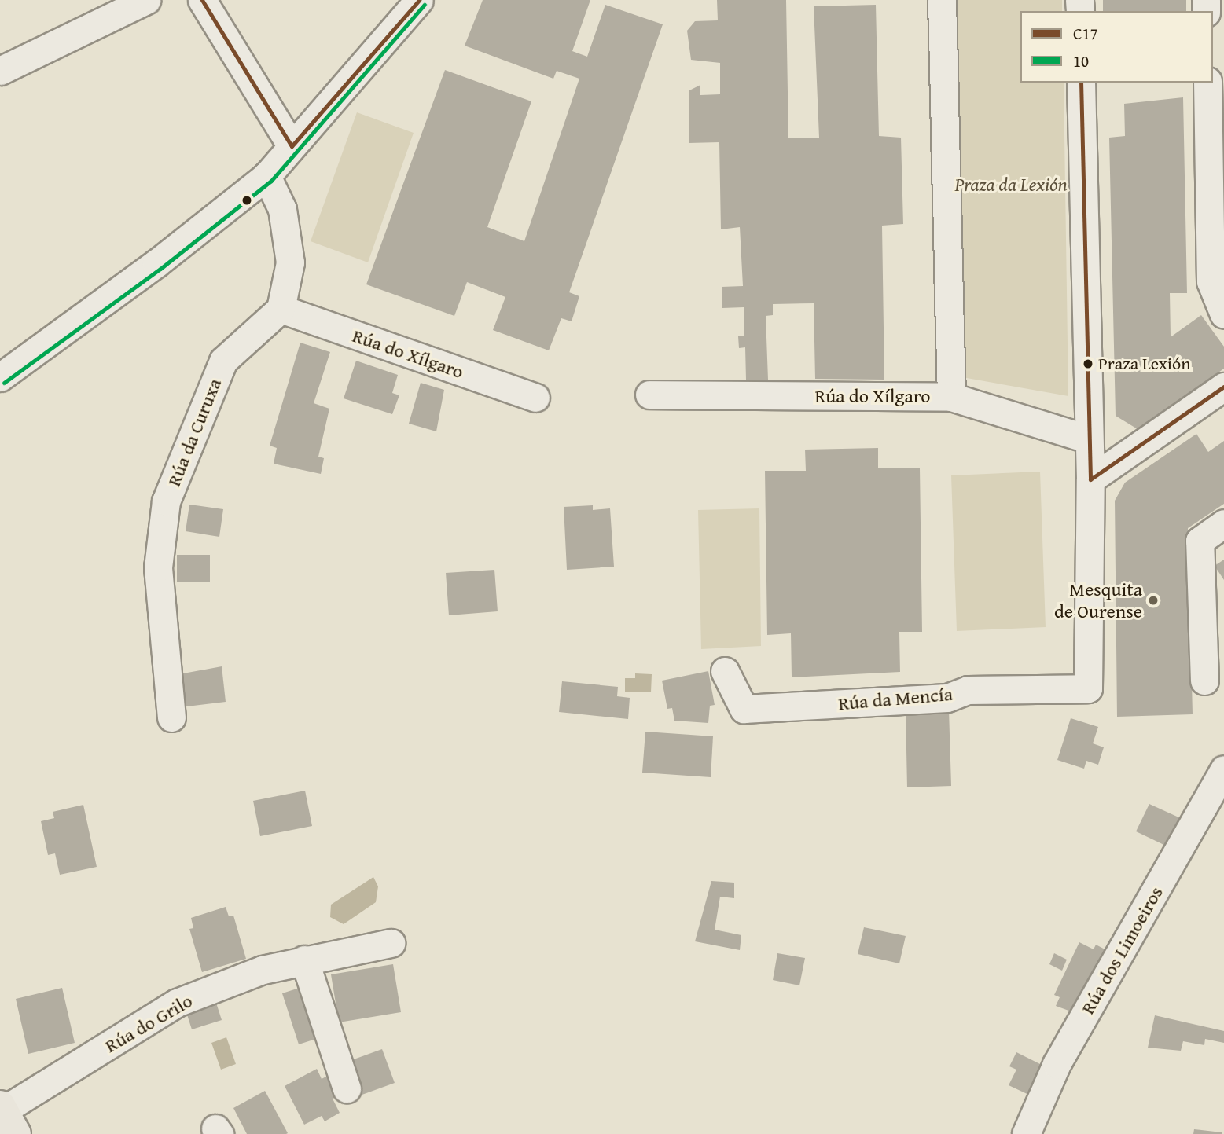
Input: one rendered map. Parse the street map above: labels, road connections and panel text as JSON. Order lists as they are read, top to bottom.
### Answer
{
  "streets": {
    "street": [
      "Rúa do Xílgaro",
      "Rúa da Curuxa",
      "Rúa da Mencía",
      "Rúa dos Limoeiros",
      "Rúa do Grilo"
    ]
  },
  "crossings": [
    ["Rúa do Xílgaro", "Rúa da Curuxa"]
  ],
  "parks": ["Praza da Lexión"],
  "places": ["Praza Lexión", "Mesquita de Ourense"],
  "lines": ["transit line C17", "transit line 10"],
  "legend": ["C17", "10"]
}
